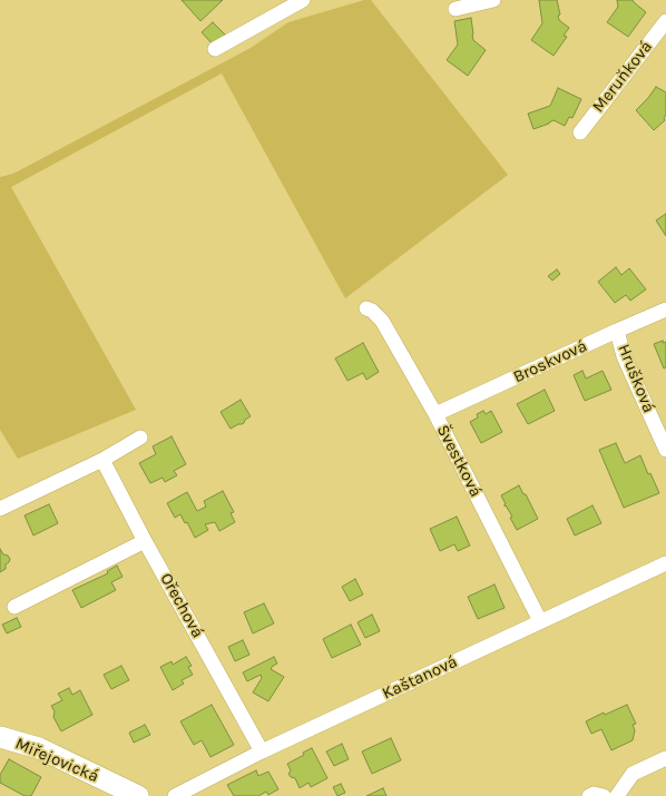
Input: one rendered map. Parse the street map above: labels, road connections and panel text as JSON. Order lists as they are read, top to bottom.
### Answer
{
  "streets": {
    "street": [
      "Meruňková",
      "Broskvová",
      "Hrušková",
      "Švestková",
      "Ořechová",
      "Kaštanová",
      "Miřejovická"
    ]
  },
  "crossings": [
    ["Broskvová", "Hrušková"],
    ["Broskvová", "Švestková"],
    ["Švestková", "Kaštanová"],
    ["Ořechová", "Kaštanová"]
  ]
}
